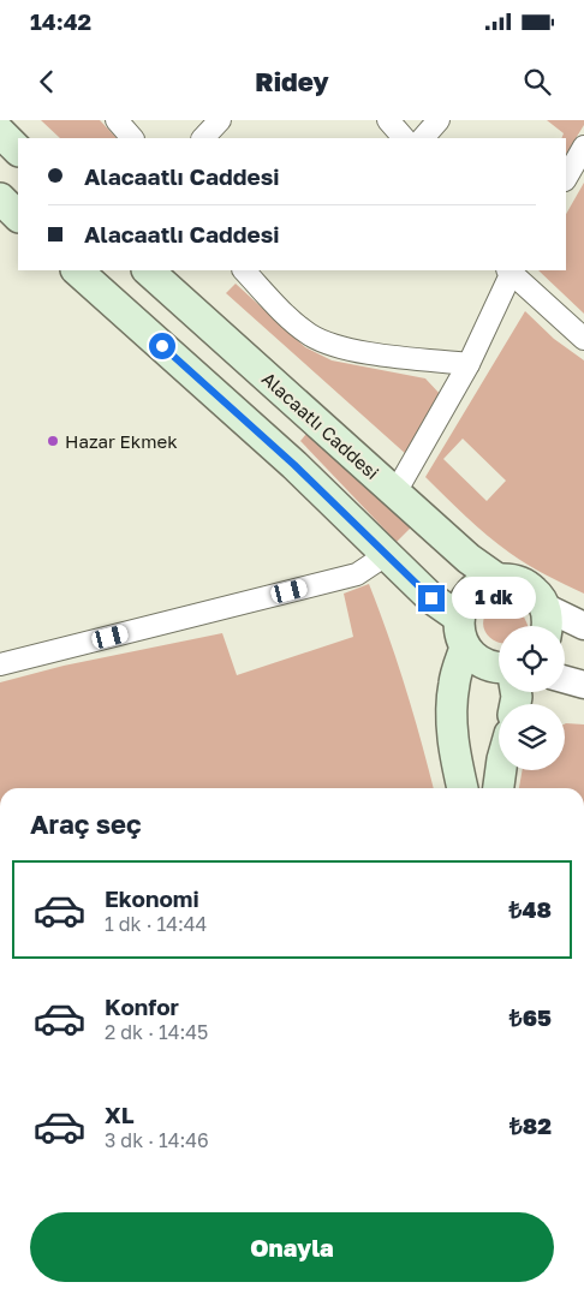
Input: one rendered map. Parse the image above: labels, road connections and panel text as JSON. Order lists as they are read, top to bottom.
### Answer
{
  "streets": {
    "main road": ["Alacaatlı Caddesi"]
  },
  "places": ["Hazar Ekmek"],
  "page": {
    "status": "14:42",
    "header": "Ridey",
    "banner": ["Alacaatlı Caddesi", "Alacaatlı Caddesi"],
    "bubble": "1 dk",
    "heading": "Araç seç",
    "list": [
      {
        "name": "Ekonomi",
        "note": "1 dk · 14:44",
        "value": "₺48"
      },
      {
        "name": "Konfor",
        "note": "2 dk · 14:45",
        "value": "₺65"
      },
      {
        "name": "XL",
        "note": "3 dk · 14:46",
        "value": "₺82"
      }
    ],
    "buttons": "Onayla"
  }
}
